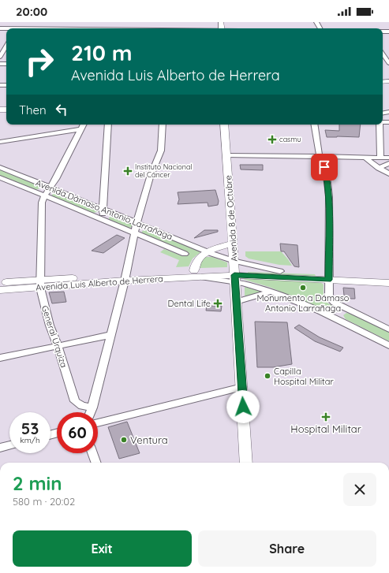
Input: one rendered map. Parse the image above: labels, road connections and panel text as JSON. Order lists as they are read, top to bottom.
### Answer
{
  "streets": {
    "main road": ["Avenida 8 de Octubre", "Avenida Luis Alberto de Herrera"],
    "street": ["Avenida Dámaso Antonio Larrañaga", "General Urquiza"]
  },
  "crossings": [
    ["Avenida Dámaso Antonio Larrañaga", "Avenida 8 de Octubre"],
    ["Avenida Dámaso Antonio Larrañaga", "Avenida Luis Alberto de Herrera"],
    ["Avenida Dámaso Antonio Larrañaga", "General Urquiza"],
    ["Avenida 8 de Octubre", "Avenida Luis Alberto de Herrera"],
    ["Avenida Luis Alberto de Herrera", "General Urquiza"]
  ],
  "places": {
    "health": [
      "casmu",
      "Instituto Nacional del Cáncer",
      "Dental Life",
      "Hospital Militar"
    ],
    "other": ["Monumento a Dámaso Antonio Larrañaga", "Capilla Hospital Militar", "Ventura"]
  },
  "page": {
    "status": "20:00",
    "turn": ["210 m", "Avenida Luis Alberto de Herrera"],
    "then": "Then",
    "speed": "53 km/h",
    "limit": "60",
    "heading": ["2 min", "580 m · 20:02"],
    "buttons": ["Exit", "Share"]
  }
}
